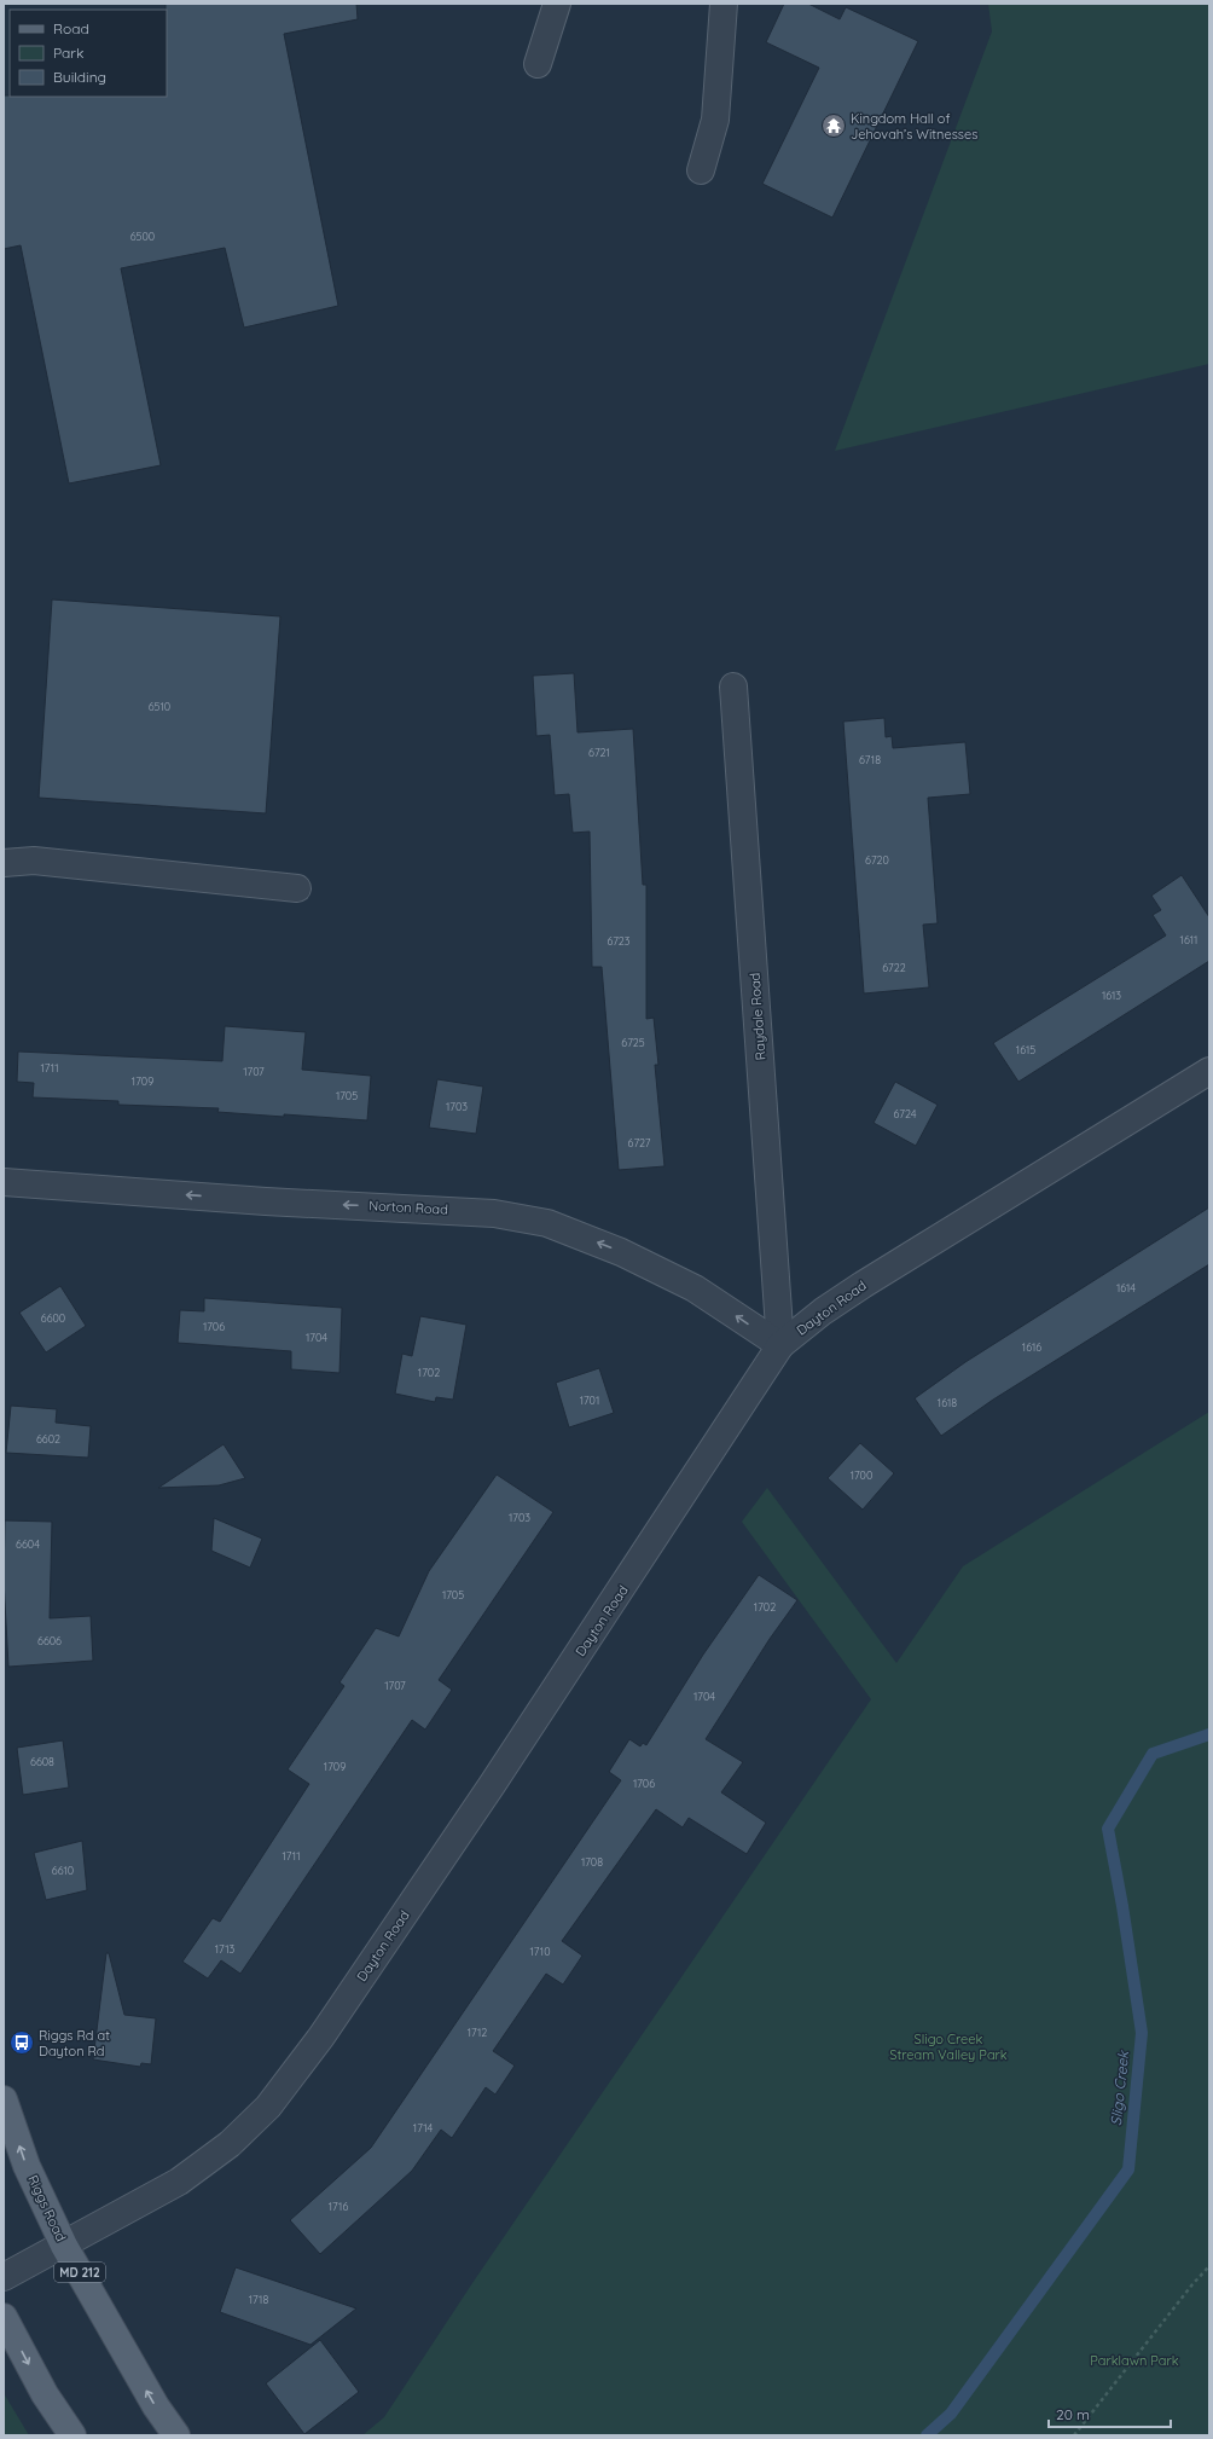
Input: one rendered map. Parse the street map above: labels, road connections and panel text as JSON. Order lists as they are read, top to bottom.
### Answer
{
  "streets": {
    "main road": ["Riggs Road", "MD 212"],
    "street": ["Raydale Road", "Norton Road", "Dayton Road"]
  },
  "crossings": [
    ["Raydale Road", "Norton Road"],
    ["Raydale Road", "Dayton Road"],
    ["Norton Road", "Dayton Road"],
    ["Dayton Road", "Riggs Road"]
  ],
  "one_way": ["Norton Road"],
  "water": ["Sligo Creek"],
  "parks": ["Sligo Creek Stream Valley Park", "Parklawn Park"],
  "places": {
    "temple": ["Kingdom Hall of Jehovah’s Witnesses"],
    "bus stop": ["Riggs Rd at Dayton Rd"]
  },
  "house_numbers": [
    "6500",
    "6510",
    "6721",
    "6718",
    "6720",
    "1611",
    "6723",
    "6722",
    "1613",
    "6725",
    "1615",
    "1711",
    "1707",
    "1709",
    "1705",
    "1703",
    "6724",
    "6727",
    "1614",
    "6600",
    "1706",
    "1704",
    "1616",
    "1702",
    "1701",
    "1618",
    "6602",
    "1700",
    "1703",
    "6604",
    "1705",
    "1702",
    "6606",
    "1707",
    "1704",
    "6608",
    "1709",
    "1706",
    "1711",
    "1708",
    "6610",
    "1713",
    "1710",
    "1712",
    "1714",
    "1716",
    "1718"
  ],
  "legend": ["Road", "Park", "Building"],
  "scale_bar": "20 m"
}
